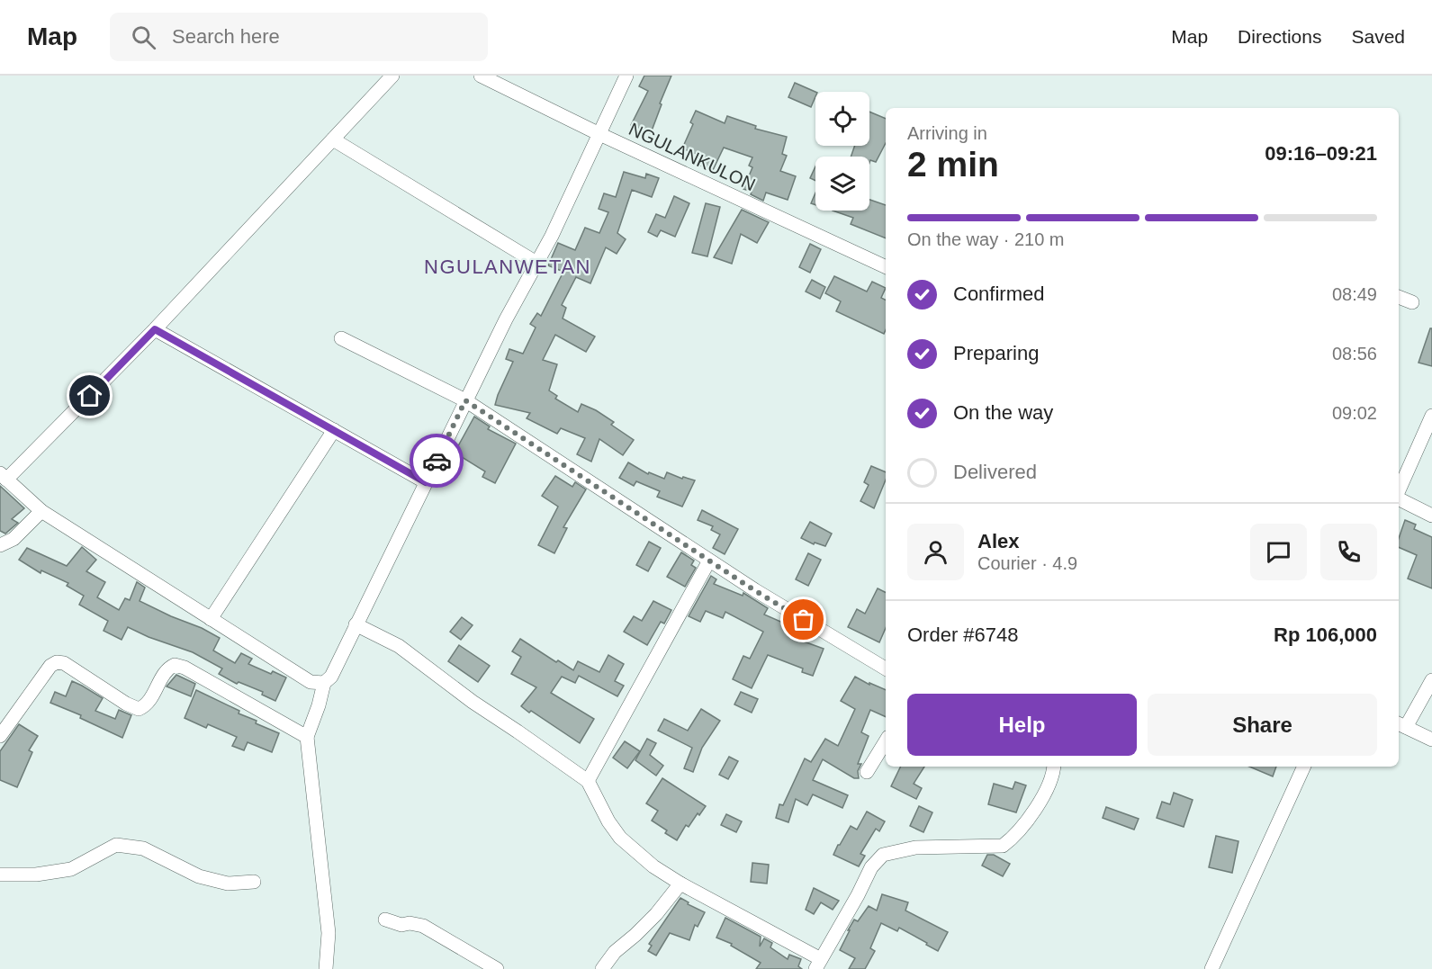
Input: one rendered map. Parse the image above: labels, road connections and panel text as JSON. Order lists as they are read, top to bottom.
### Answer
{
  "streets": {
    "street": ["NGULANKULON"]
  },
  "districts": ["NGULANWETAN"],
  "page": {
    "header": "Map",
    "search": "Search here",
    "nav": ["Map", "Directions", "Saved"],
    "heading": ["2 min", "Arriving in", "09:16–09:21"],
    "panel": [
      "Alex",
      "Courier · 4.9",
      "Order #6748",
      "Rp 106,000"
    ],
    "bar": "On the way · 210 m",
    "list": [
      ["Confirmed", "08:49"],
      ["Preparing", "08:56"],
      ["On the way", "09:02"],
      "Delivered"
    ],
    "buttons": ["Help", "Share"]
  }
}
